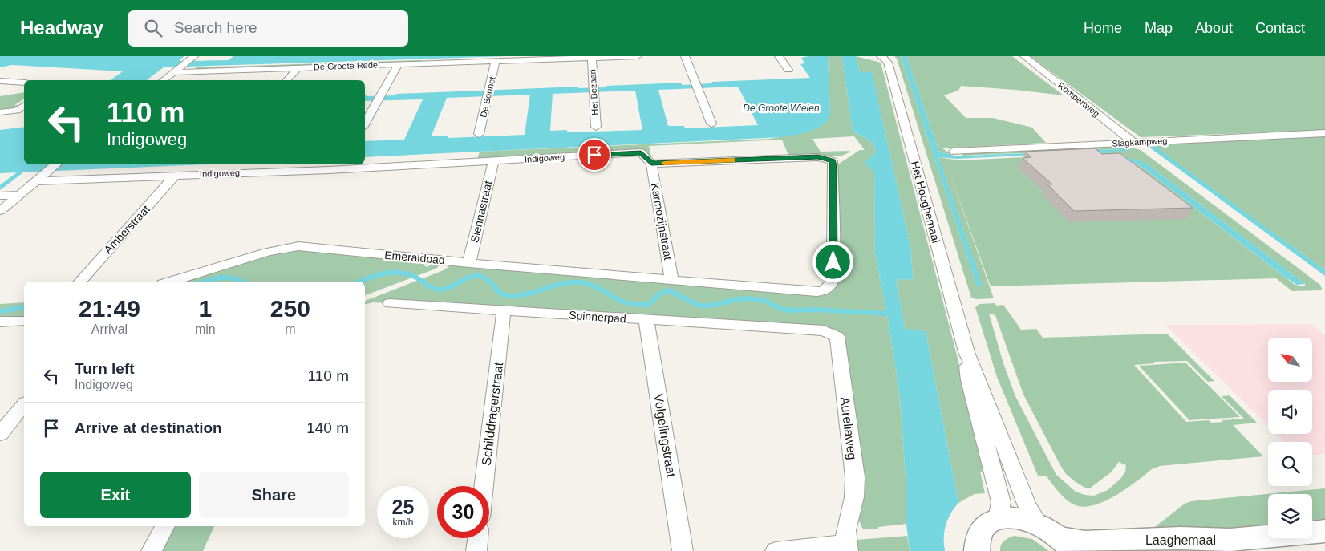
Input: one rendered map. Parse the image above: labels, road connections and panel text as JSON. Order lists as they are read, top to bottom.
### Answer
{
  "streets": {
    "street": [
      "De Groote Rede",
      "Het Bezaan",
      "De Bonnet",
      "Rompertweg",
      "Slagkampweg",
      "Indigoweg",
      "Het Hooghemaal",
      "Siennastraat",
      "Karmozijnstraat",
      "Amberstraat",
      "Emeraldpad",
      "Spinnerpad",
      "Schilddragerstraat",
      "Aureliaweg",
      "Volgelingstraat",
      "Laaghemaal"
    ]
  },
  "crossings": [
    ["De Groote Rede", "Het Bezaan"],
    ["De Groote Rede", "De Bonnet"],
    ["Rompertweg", "Slagkampweg"],
    ["Indigoweg", "Siennastraat"],
    ["Indigoweg", "Karmozijnstraat"],
    ["Indigoweg", "Amberstraat"],
    ["Het Hooghemaal", "Laaghemaal"],
    ["Siennastraat", "Emeraldpad"],
    ["Karmozijnstraat", "Emeraldpad"],
    ["Spinnerpad", "Schilddragerstraat"],
    ["Spinnerpad", "Aureliaweg"],
    ["Spinnerpad", "Volgelingstraat"]
  ],
  "water": ["De Groote Wielen"],
  "north": "top left",
  "page": {
    "header": "Headway",
    "search": "Search here",
    "nav": [
      "Home",
      "Map",
      "About",
      "Contact"
    ],
    "turn": ["110 m", "Indigoweg"],
    "eta": [
      "21:49",
      "Arrival",
      "1",
      "min",
      "250",
      "m"
    ],
    "list": [
      {
        "name": "Turn left",
        "note": "Indigoweg",
        "value": "110 m"
      },
      {
        "name": "Arrive at destination",
        "value": "140 m"
      }
    ],
    "buttons": ["Exit", "Share"],
    "speed": "25 km/h",
    "limit": "30"
  }
}
